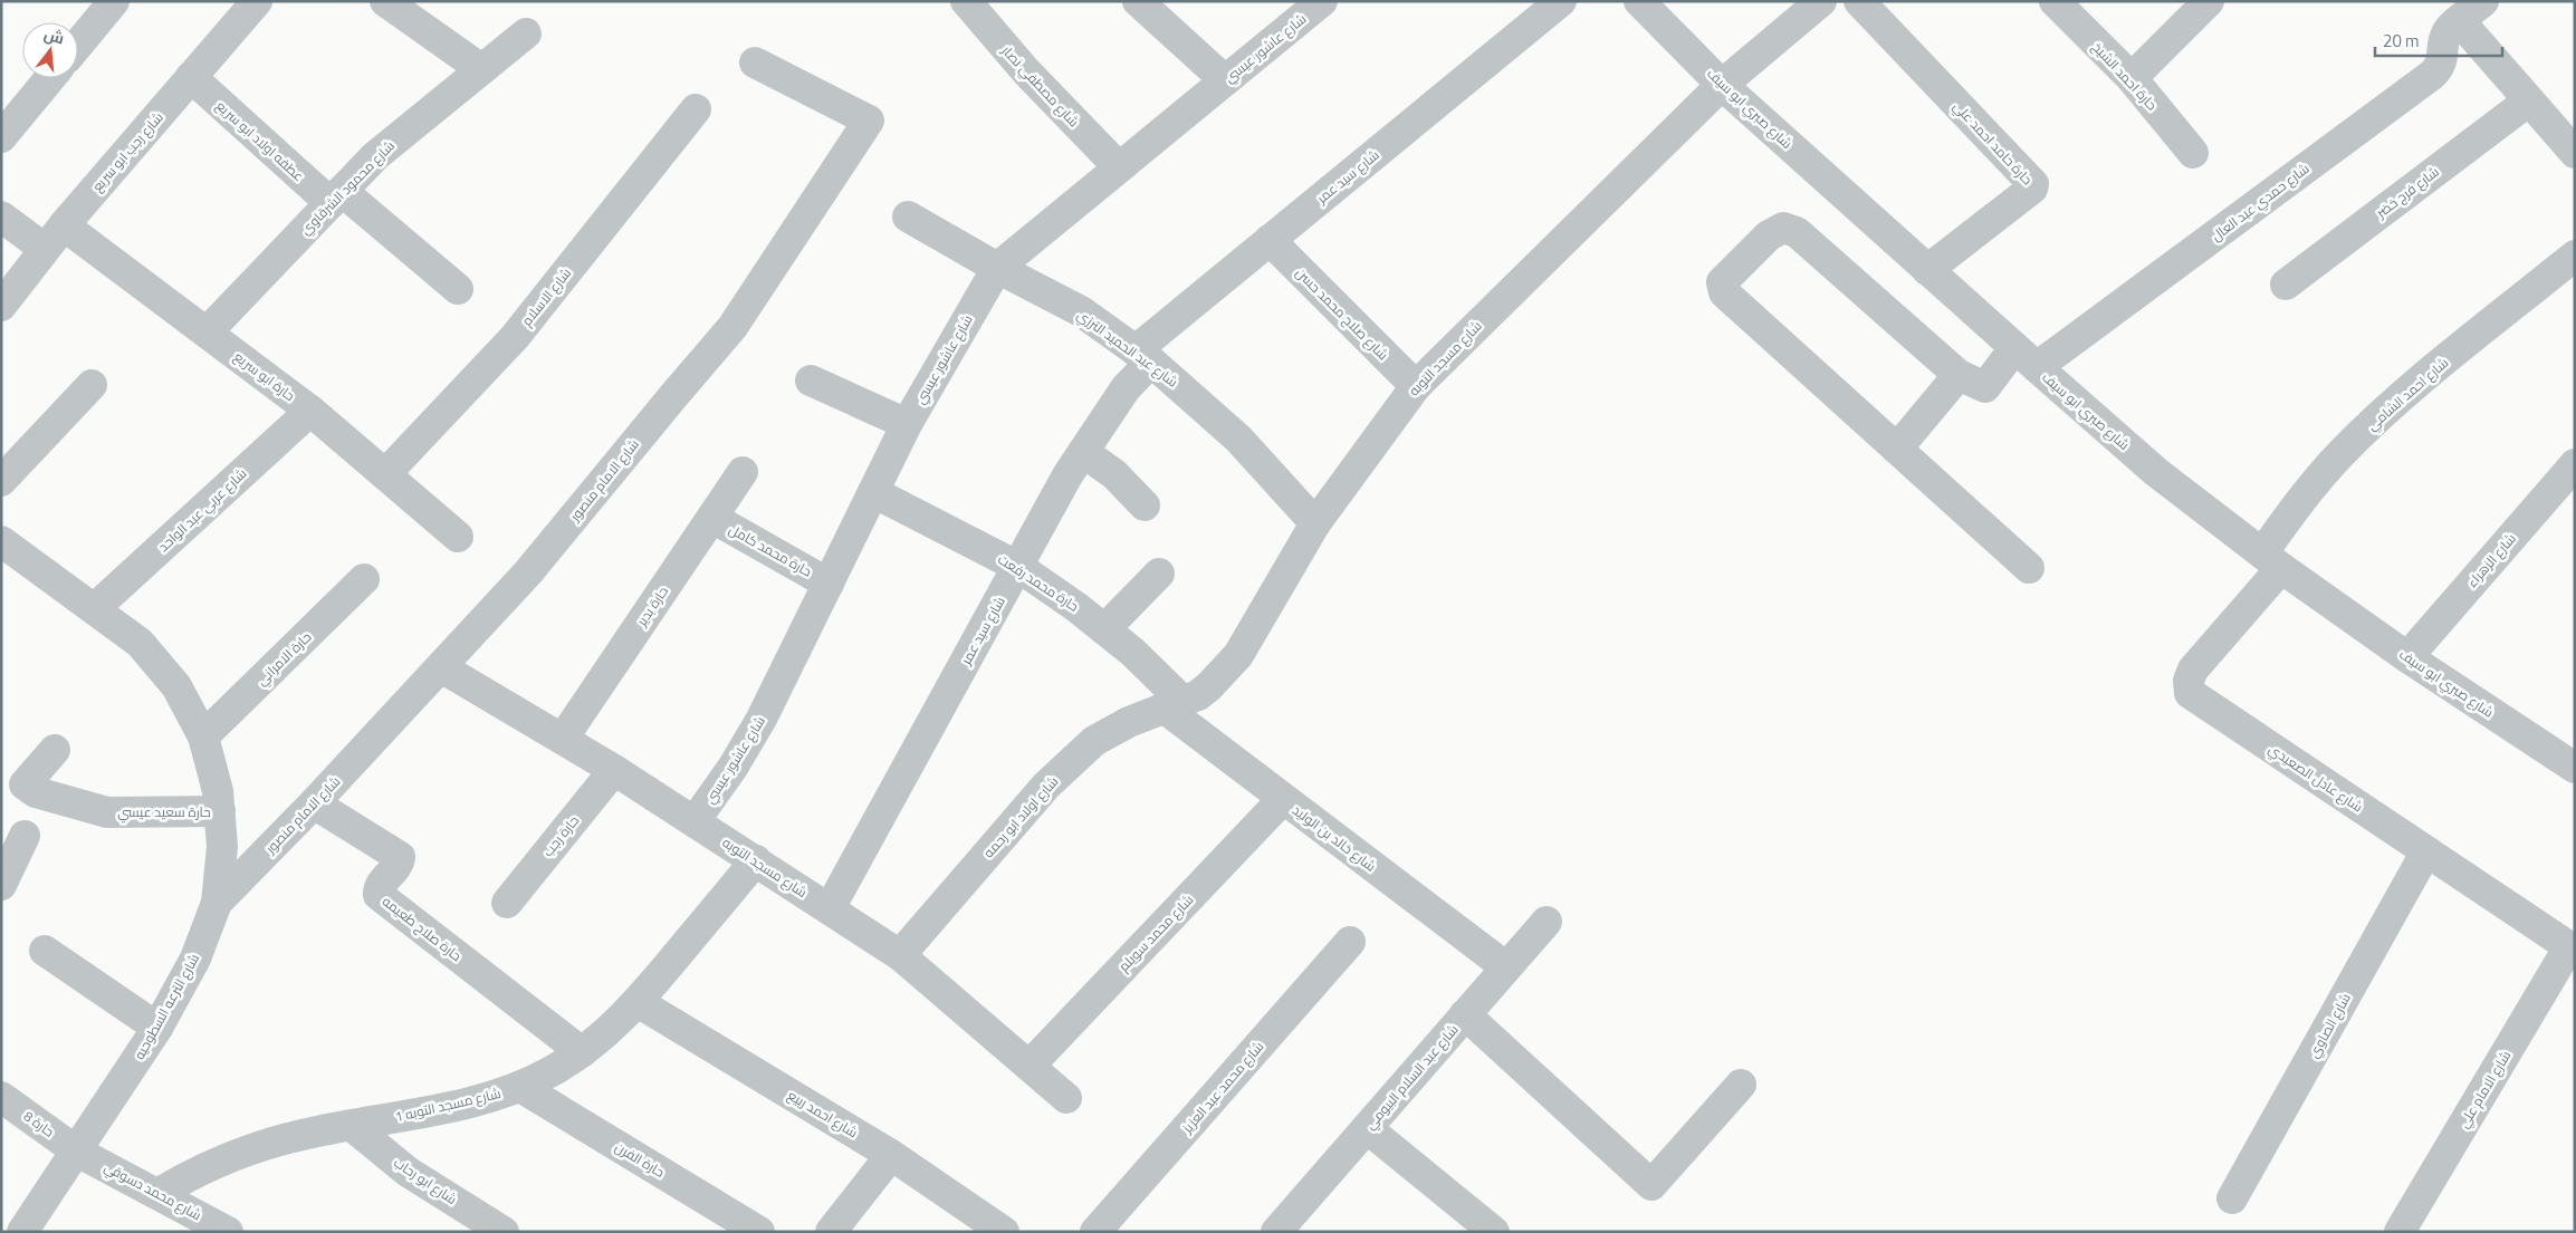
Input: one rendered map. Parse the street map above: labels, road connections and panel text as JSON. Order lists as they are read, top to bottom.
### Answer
{
  "streets": {
    "street": [
      "شارع عاشور عيسي",
      "حارة احمد الشيخ",
      "شارع مصطفي نصار",
      "شارع صبري ابو سيف",
      "عطفه اولاد ابو سريع",
      "حارة حامد احمد علي",
      "شارع رجب ابو سريع",
      "شارع سيد عمر",
      "شارع محمود الشرقاوي",
      "شارع فرج خضر",
      "شارع حمدي عبد العال",
      "شارع الاسلام",
      "شارع صلاح محمد حسن",
      "شارع عبد الحميد الترزي",
      "شارع مسجد التوبه",
      "حارة ابو سريع",
      "شارع احمد الشامي",
      "شارع الامام منصور",
      "شارع عربي عبد الواحد",
      "حارة محمد كامل",
      "شارع الزهراء",
      "حارة محمد رفعت",
      "حارة بدير",
      "حارة الامراني",
      "شارع عادل الصعيدي",
      "حارة سعيد عيسي",
      "شارع اولاد ابو رحمه",
      "حارة رجب",
      "شارع خالد بن الوليد",
      "حارة صلاح طعيمه",
      "شارع محمد سويلم",
      "شارع الترعه السطوحيه",
      "شارع الصاوي",
      "شارع عبد السلام البيومي",
      "شارع محمد عبد العزيز",
      "شارع الامام علي",
      "شارع مسجد التوبه 1",
      "شارع احمد ربيع",
      "حارة 8",
      "حارة الفرن",
      "شارع ابو رحاب",
      "شارع محمد دسوقي"
    ]
  },
  "crossings": [
    ["شارع عاشور عيسي", "شارع مصطفي نصار"],
    ["شارع عاشور عيسي", "شارع عبد الحميد الترزي"],
    ["شارع عاشور عيسي", "شارع مسجد التوبه"],
    ["شارع عاشور عيسي", "حارة محمد كامل"],
    ["شارع عاشور عيسي", "حارة محمد رفعت"],
    ["شارع صبري ابو سيف", "حارة حامد احمد علي"],
    ["شارع صبري ابو سيف", "شارع حمدي عبد العال"],
    ["شارع صبري ابو سيف", "شارع مسجد التوبه"],
    ["شارع صبري ابو سيف", "شارع احمد الشامي"],
    ["شارع صبري ابو سيف", "شارع الزهراء"],
    ["شارع صبري ابو سيف", "شارع عادل الصعيدي"],
    ["عطفه اولاد ابو سريع", "شارع رجب ابو سريع"],
    ["عطفه اولاد ابو سريع", "شارع محمود الشرقاوي"],
    ["شارع رجب ابو سريع", "حارة ابو سريع"],
    ["شارع سيد عمر", "شارع صلاح محمد حسن"],
    ["شارع سيد عمر", "شارع عبد الحميد الترزي"],
    ["شارع سيد عمر", "شارع مسجد التوبه"],
    ["شارع سيد عمر", "حارة محمد رفعت"],
    ["شارع محمود الشرقاوي", "حارة ابو سريع"],
    ["شارع الاسلام", "حارة ابو سريع"],
    ["شارع صلاح محمد حسن", "شارع مسجد التوبه"],
    ["شارع عبد الحميد الترزي", "شارع مسجد التوبه"],
    ["شارع مسجد التوبه", "شارع الامام منصور"],
    ["شارع مسجد التوبه", "حارة محمد رفعت"],
    ["شارع مسجد التوبه", "حارة بدير"],
    ["شارع مسجد التوبه", "شارع اولاد ابو رحمه"],
    ["شارع مسجد التوبه", "حارة رجب"],
    ["شارع مسجد التوبه", "شارع خالد بن الوليد"],
    ["شارع مسجد التوبه", "شارع محمد سويلم"],
    ["شارع مسجد التوبه", "شارع مسجد التوبه 1"],
    ["حارة ابو سريع", "شارع عربي عبد الواحد"],
    ["شارع احمد الشامي", "شارع عادل الصعيدي"],
    ["شارع الامام منصور", "حارة صلاح طعيمه"],
    ["شارع الامام منصور", "شارع الترعه السطوحيه"],
    ["شارع عربي عبد الواحد", "شارع الترعه السطوحيه"],
    ["حارة محمد كامل", "حارة بدير"],
    ["حارة محمد رفعت", "شارع اولاد ابو رحمه"],
    ["حارة محمد رفعت", "شارع خالد بن الوليد"],
    ["حارة الامراني", "شارع الترعه السطوحيه"],
    ["شارع عادل الصعيدي", "شارع الصاوي"],
    ["شارع عادل الصعيدي", "شارع الامام علي"],
    ["حارة سعيد عيسي", "شارع الترعه السطوحيه"],
    ["شارع اولاد ابو رحمه", "شارع خالد بن الوليد"],
    ["شارع خالد بن الوليد", "شارع محمد سويلم"],
    ["شارع خالد بن الوليد", "شارع عبد السلام البيومي"],
    ["حارة صلاح طعيمه", "شارع مسجد التوبه 1"],
    ["شارع الترعه السطوحيه", "حارة 8"],
    ["شارع الترعه السطوحيه", "شارع محمد دسوقي"],
    ["شارع مسجد التوبه 1", "شارع احمد ربيع"],
    ["شارع مسجد التوبه 1", "حارة الفرن"],
    ["شارع مسجد التوبه 1", "شارع ابو رحاب"],
    ["شارع مسجد التوبه 1", "شارع محمد دسوقي"],
    ["حارة 8", "شارع محمد دسوقي"]
  ],
  "scale_bar": "20 m",
  "north": "top"
}
